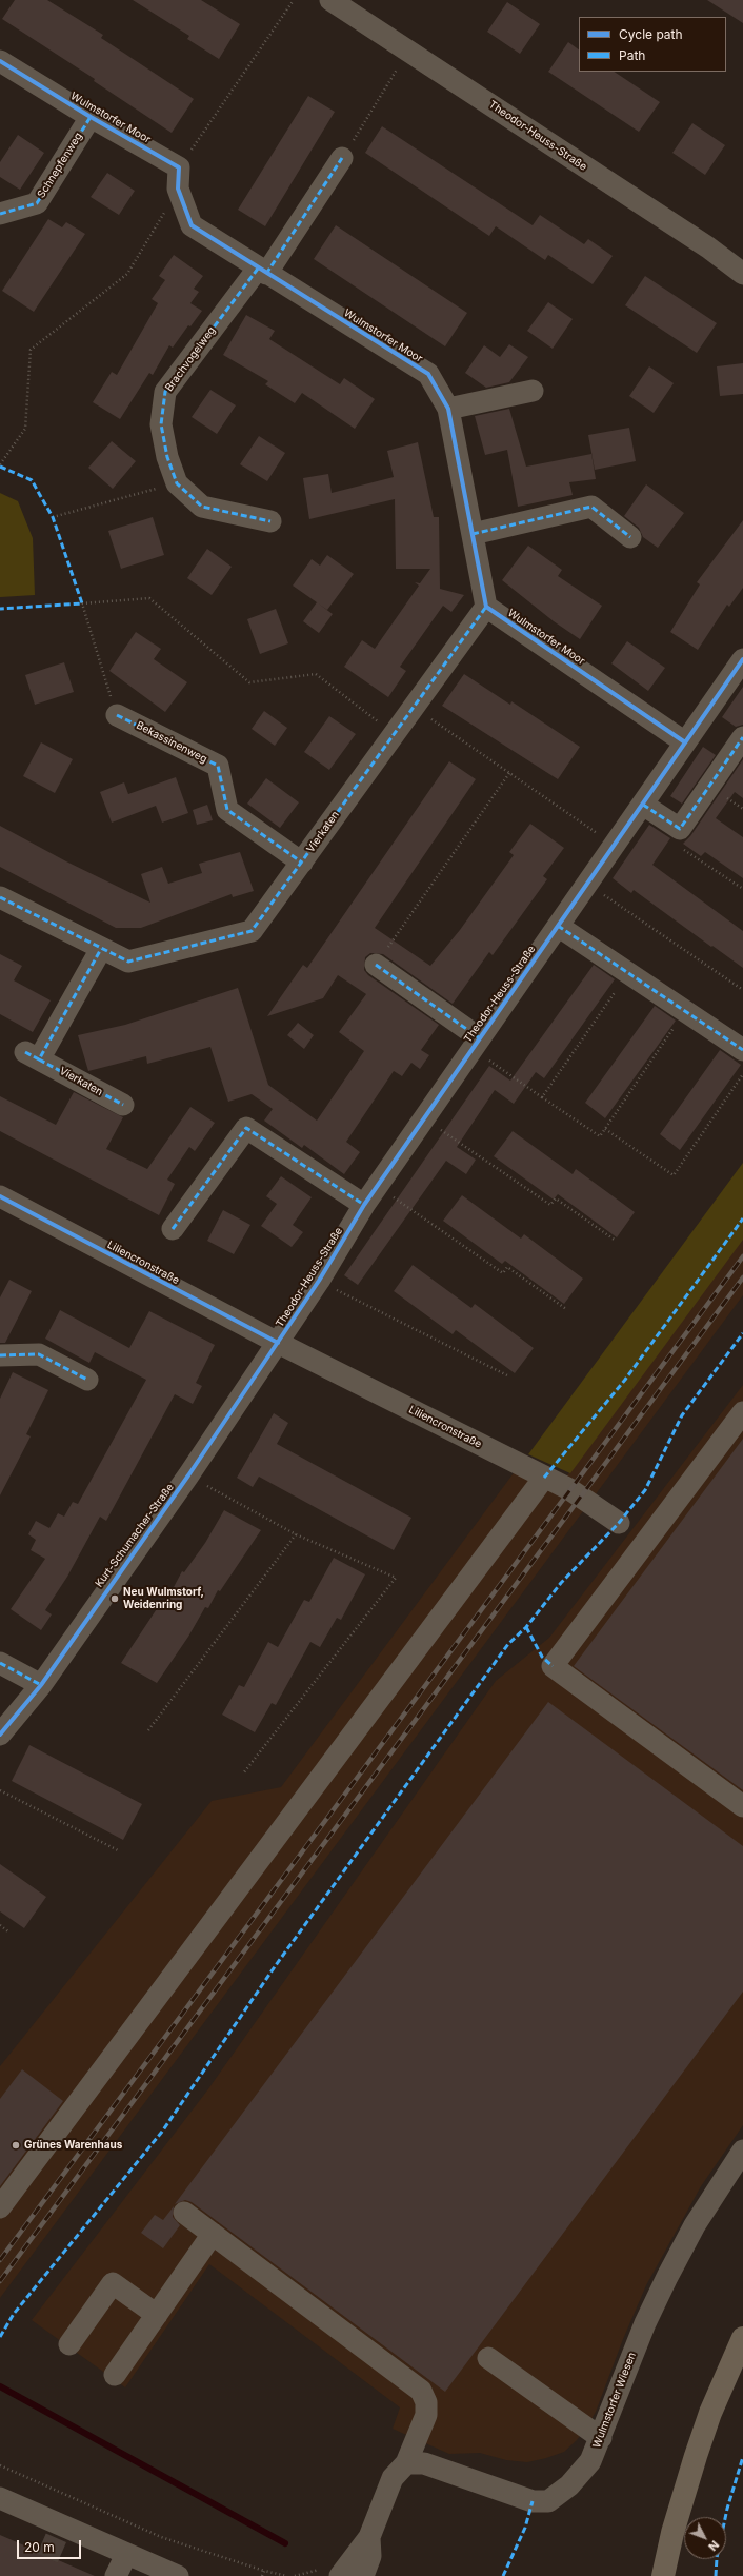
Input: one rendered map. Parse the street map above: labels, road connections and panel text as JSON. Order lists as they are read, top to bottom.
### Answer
{
  "streets": {
    "street": [
      "Wulmstorfer Moor",
      "Theodor-Heuss-Straße",
      "Schnepfenweg",
      "Brachvogelweg",
      "Bekassinenweg",
      "Vierkaten",
      "Liliencronstraße",
      "Kurt-Schumacher-Straße",
      "Wulmstorfer Wiesen"
    ]
  },
  "crossings": [
    ["Wulmstorfer Moor", "Theodor-Heuss-Straße"],
    ["Wulmstorfer Moor", "Schnepfenweg"],
    ["Wulmstorfer Moor", "Brachvogelweg"],
    ["Wulmstorfer Moor", "Vierkaten"],
    ["Theodor-Heuss-Straße", "Liliencronstraße"],
    ["Theodor-Heuss-Straße", "Kurt-Schumacher-Straße"],
    ["Bekassinenweg", "Vierkaten"],
    ["Liliencronstraße", "Kurt-Schumacher-Straße"]
  ],
  "places": ["Neu Wulmstorf, Weidenring", "Grünes Warenhaus"],
  "legend": ["Cycle path", "Path"],
  "scale_bar": "20 m",
  "north": "bottom right"
}
